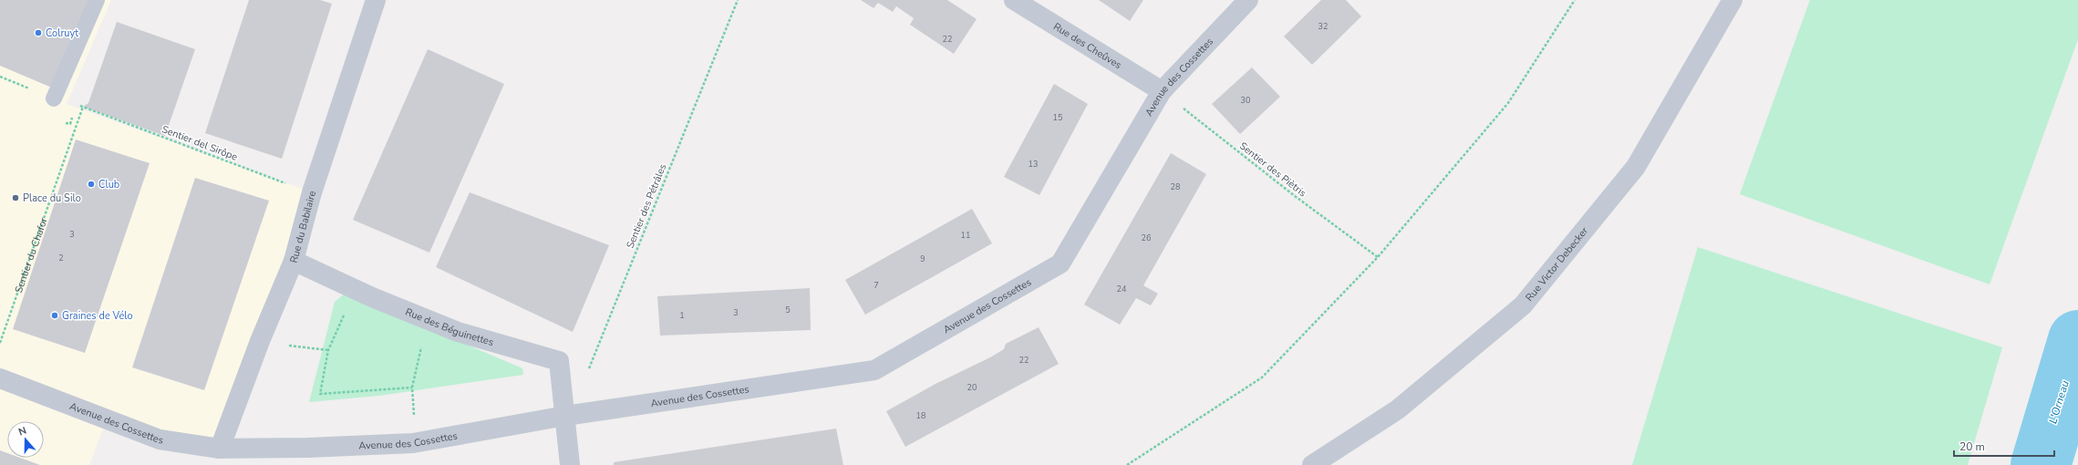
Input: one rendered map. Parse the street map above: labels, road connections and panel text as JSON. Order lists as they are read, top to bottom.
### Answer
{
  "streets": {
    "street": [
      "Rue des Cheûves",
      "Avenue des Cossettes",
      "Rue du Babilaire",
      "Rue Victor Debecker",
      "Rue des Béguinettes"
    ],
    "path": [
      "Sentier del Sirôpe",
      "Sentier des Piètris",
      "Sentier des Pétrâles",
      "Sentier du Chafor"
    ]
  },
  "crossings": [
    ["Rue des Cheûves", "Avenue des Cossettes"],
    ["Rue des Cheûves", "Sentier des Piètris"],
    ["Avenue des Cossettes", "Sentier des Piètris"],
    ["Avenue des Cossettes", "Rue du Babilaire"],
    ["Avenue des Cossettes", "Rue des Béguinettes"],
    ["Sentier del Sirôpe", "Rue du Babilaire"],
    ["Sentier del Sirôpe", "Sentier du Chafor"],
    ["Rue du Babilaire", "Rue des Béguinettes"]
  ],
  "water": ["L'Orneau"],
  "places": [
    "Colruyt",
    "Club",
    "Place du Silo",
    "Graines de Vélo"
  ],
  "house_numbers": [
    "32",
    "22",
    "30",
    "15",
    "13",
    "28",
    "3",
    "11",
    "26",
    "2",
    "9",
    "7",
    "24",
    "5",
    "3",
    "1",
    "22",
    "20",
    "18"
  ],
  "scale_bar": "20 m",
  "north": "top"
}
